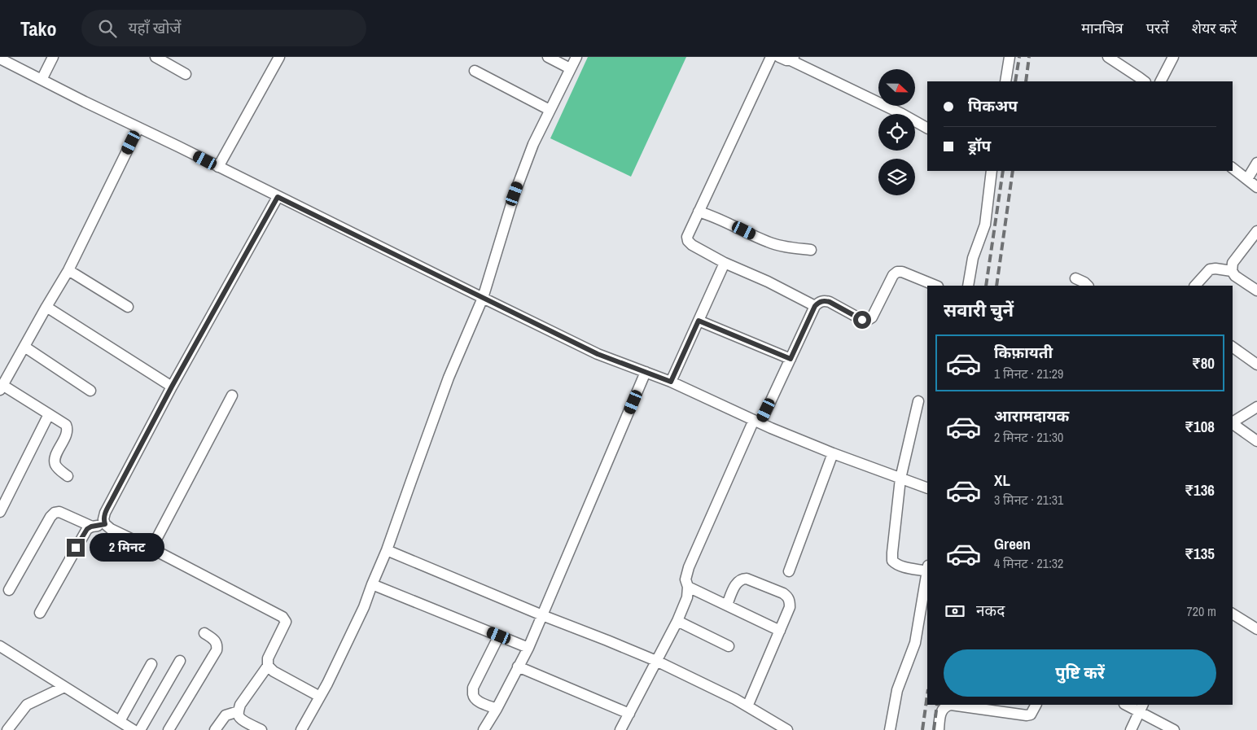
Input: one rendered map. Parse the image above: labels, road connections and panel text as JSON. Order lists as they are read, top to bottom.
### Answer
{
  "north": "right",
  "page": {
    "header": "Tako",
    "search": "यहाँ खोजें",
    "nav": ["मानचित्र", "परतें", "शेयर करें"],
    "banner": ["पिकअप", "ड्रॉप"],
    "heading": "सवारी चुनें",
    "list": [
      {
        "name": "किफ़ायती",
        "note": "1 मिनट · 21:29",
        "value": "₹80"
      },
      {
        "name": "आरामदायक",
        "note": "2 मिनट · 21:30",
        "value": "₹108"
      },
      {
        "name": "XL",
        "note": "3 मिनट · 21:31",
        "value": "₹136"
      },
      {
        "name": "Green",
        "note": "4 मिनट · 21:32",
        "value": "₹135"
      }
    ],
    "bubble": "2 मिनट",
    "pay": ["नकद", "720 m"],
    "buttons": "पुष्टि करें"
  }
}
